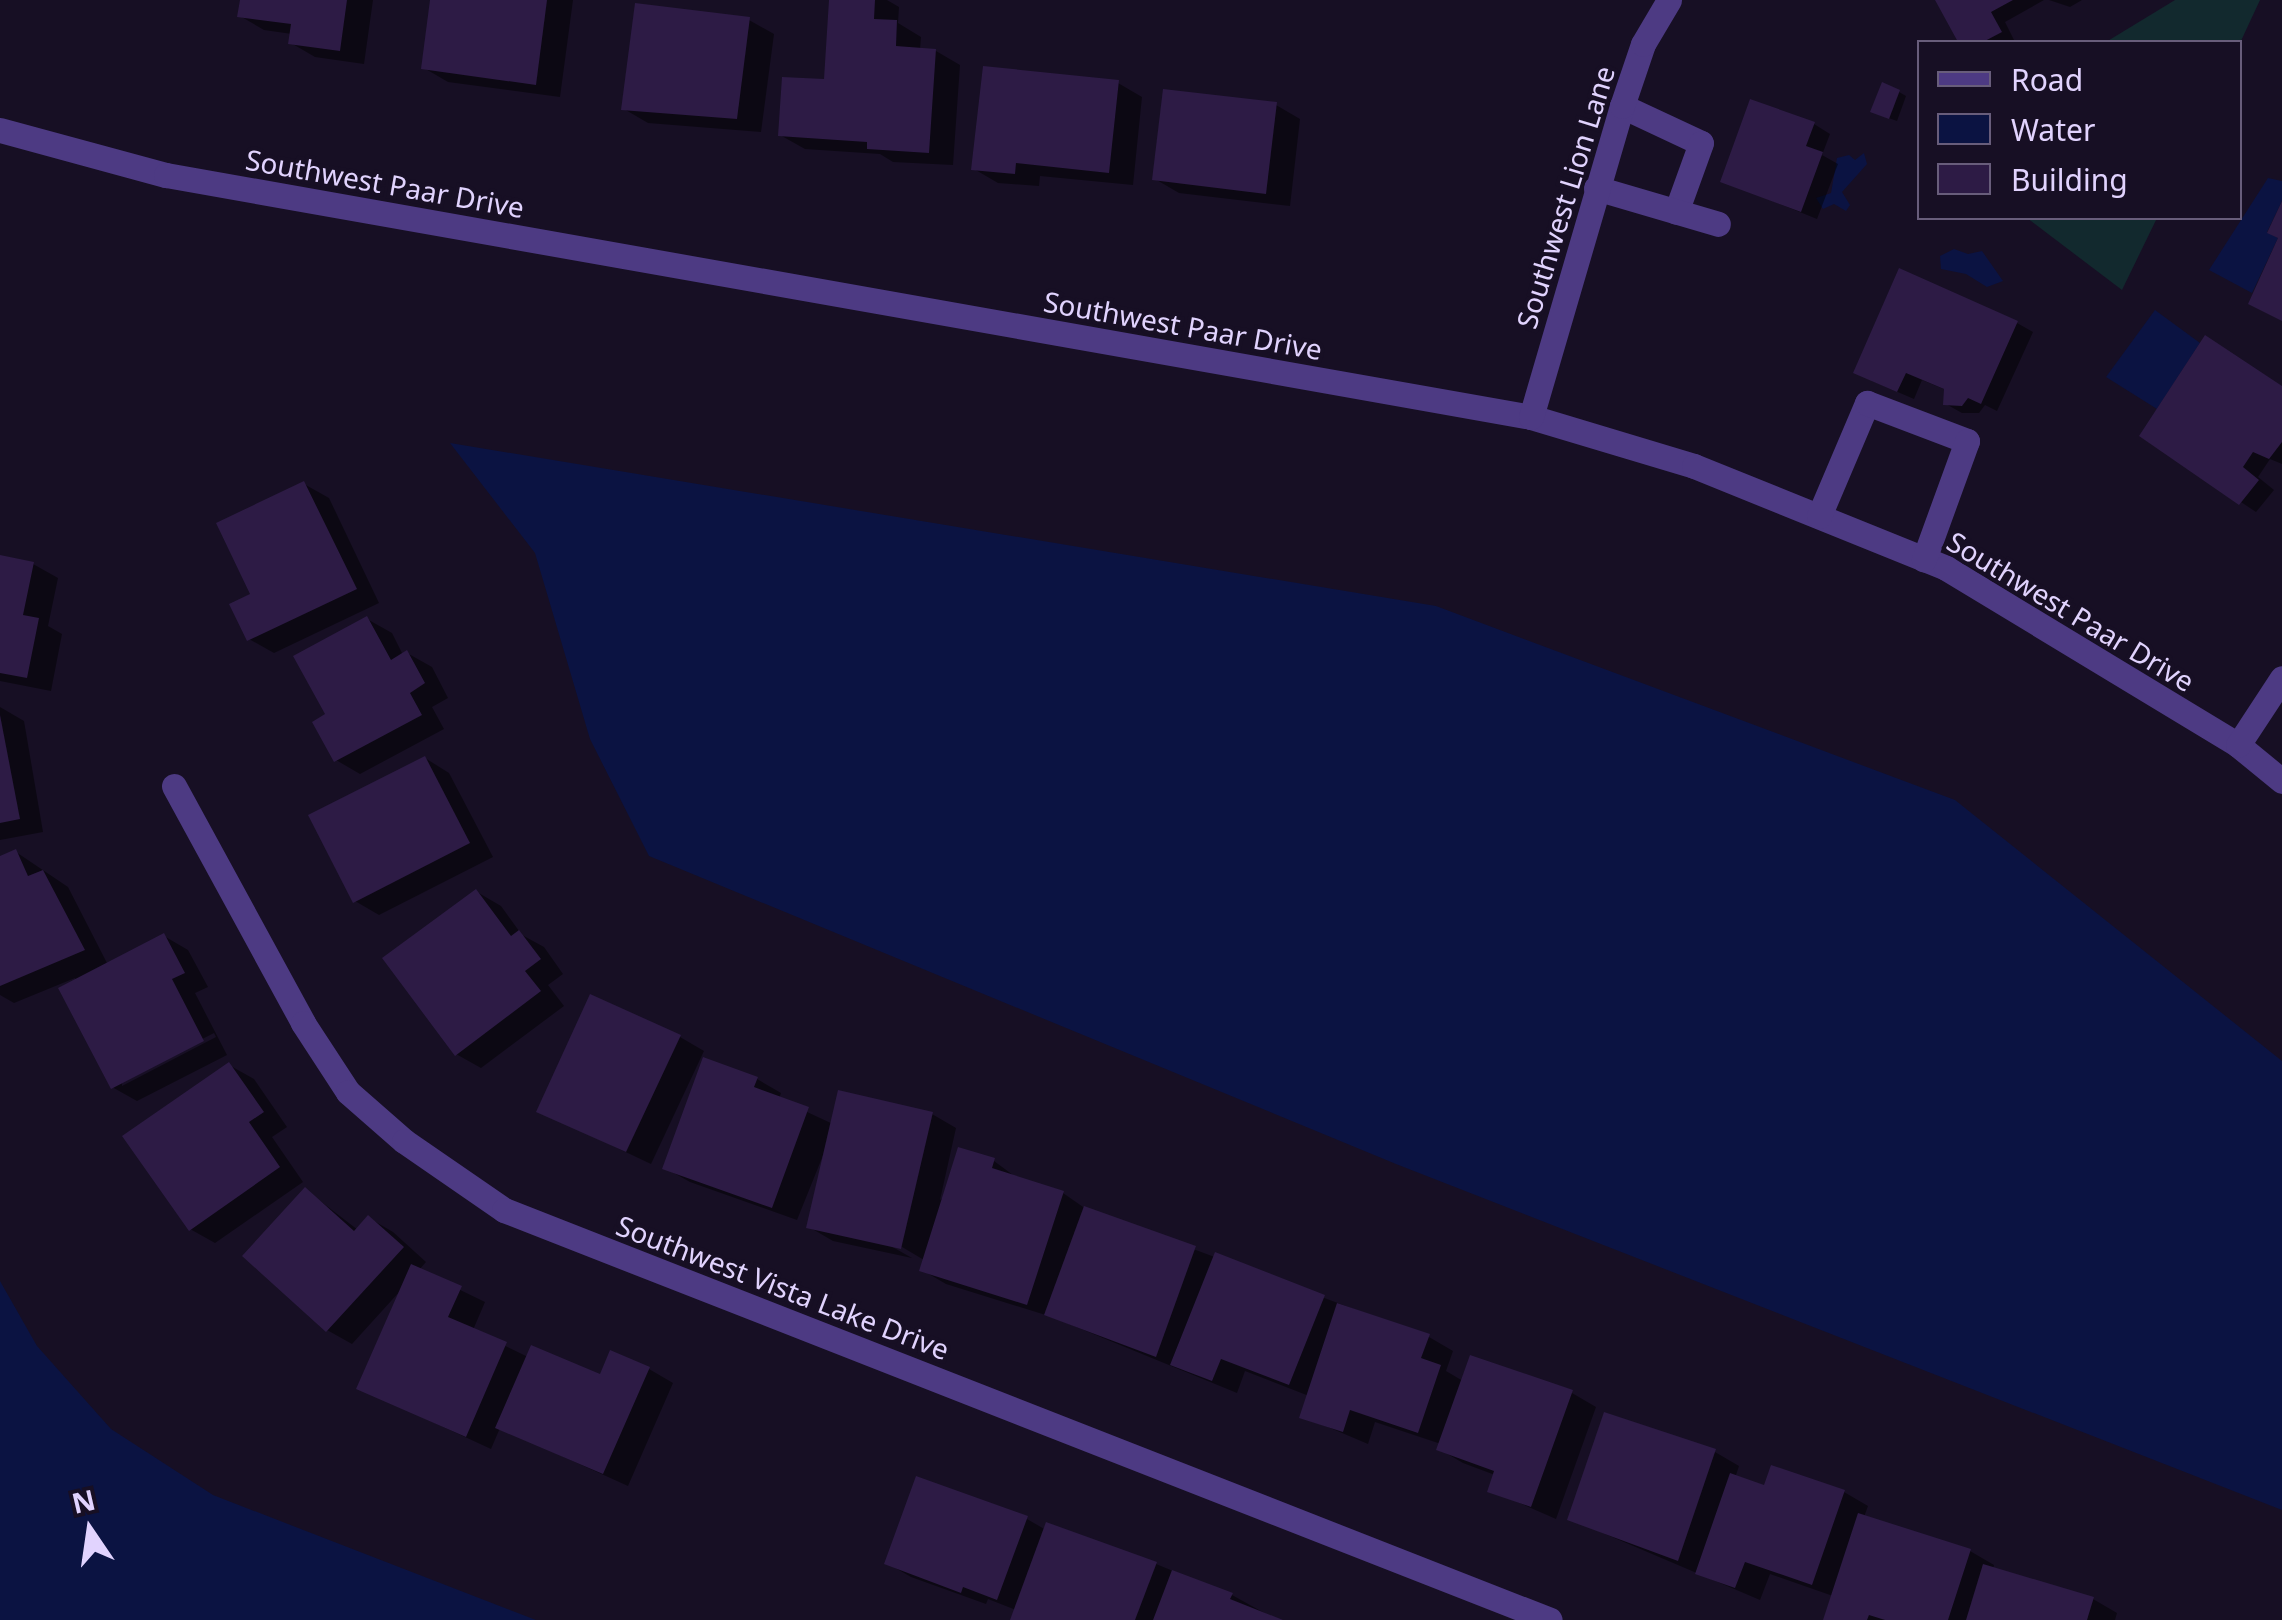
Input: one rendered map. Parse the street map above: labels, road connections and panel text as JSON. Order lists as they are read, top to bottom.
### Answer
{
  "streets": {
    "street": ["Southwest Paar Drive", "Southwest Lion Lane", "Southwest Vista Lake Drive"]
  },
  "crossings": [
    ["Southwest Paar Drive", "Southwest Lion Lane"]
  ],
  "legend": ["Road", "Water", "Building"],
  "north": "top"
}
